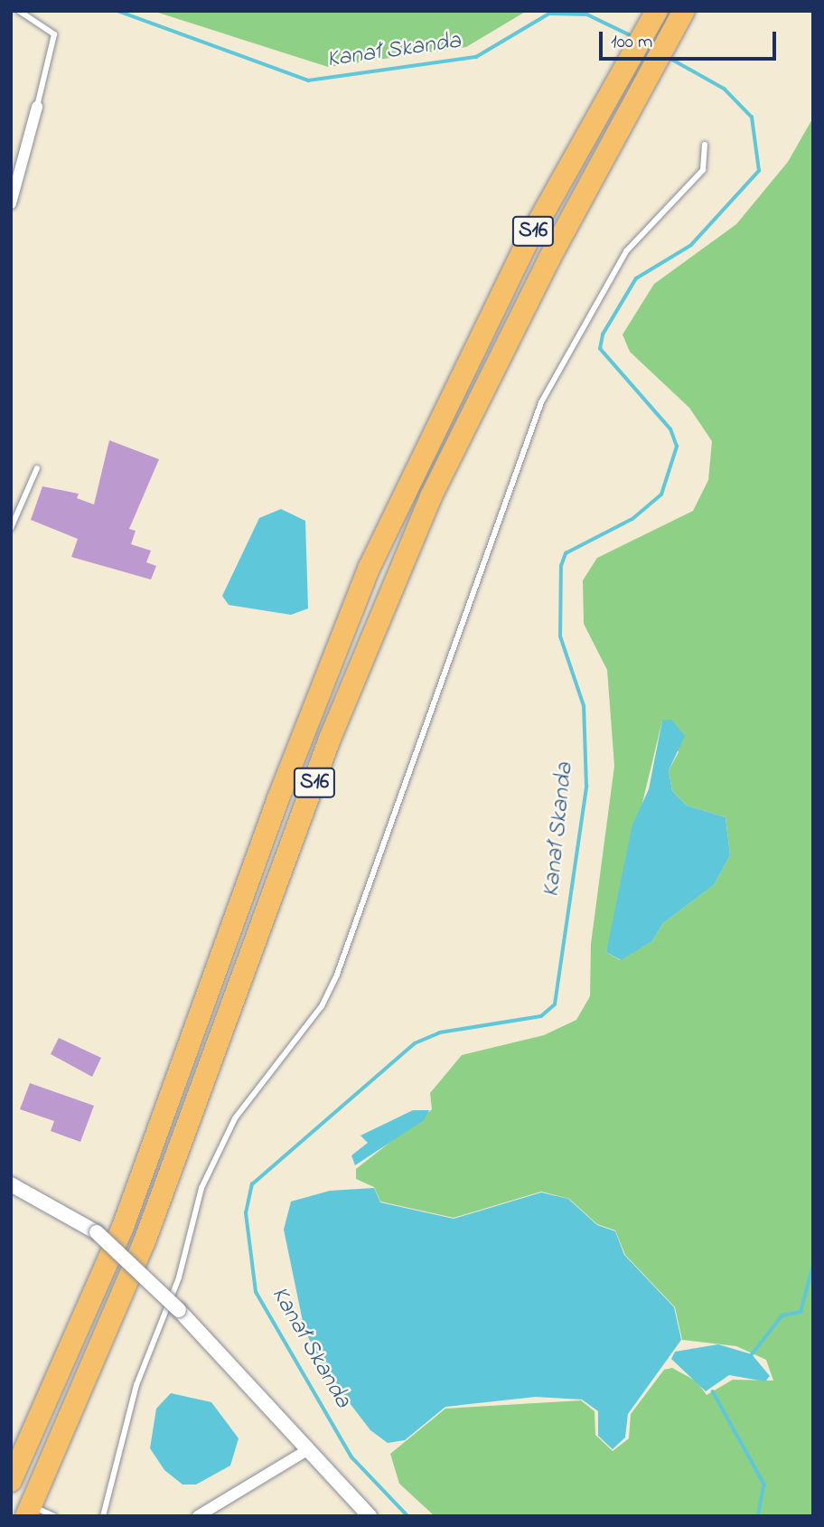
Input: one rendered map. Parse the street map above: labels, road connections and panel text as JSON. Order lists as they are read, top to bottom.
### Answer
{
  "streets": {
    "highway": ["S16"]
  },
  "water": ["Kanał Skanda"],
  "scale_bar": "100 m"
}
